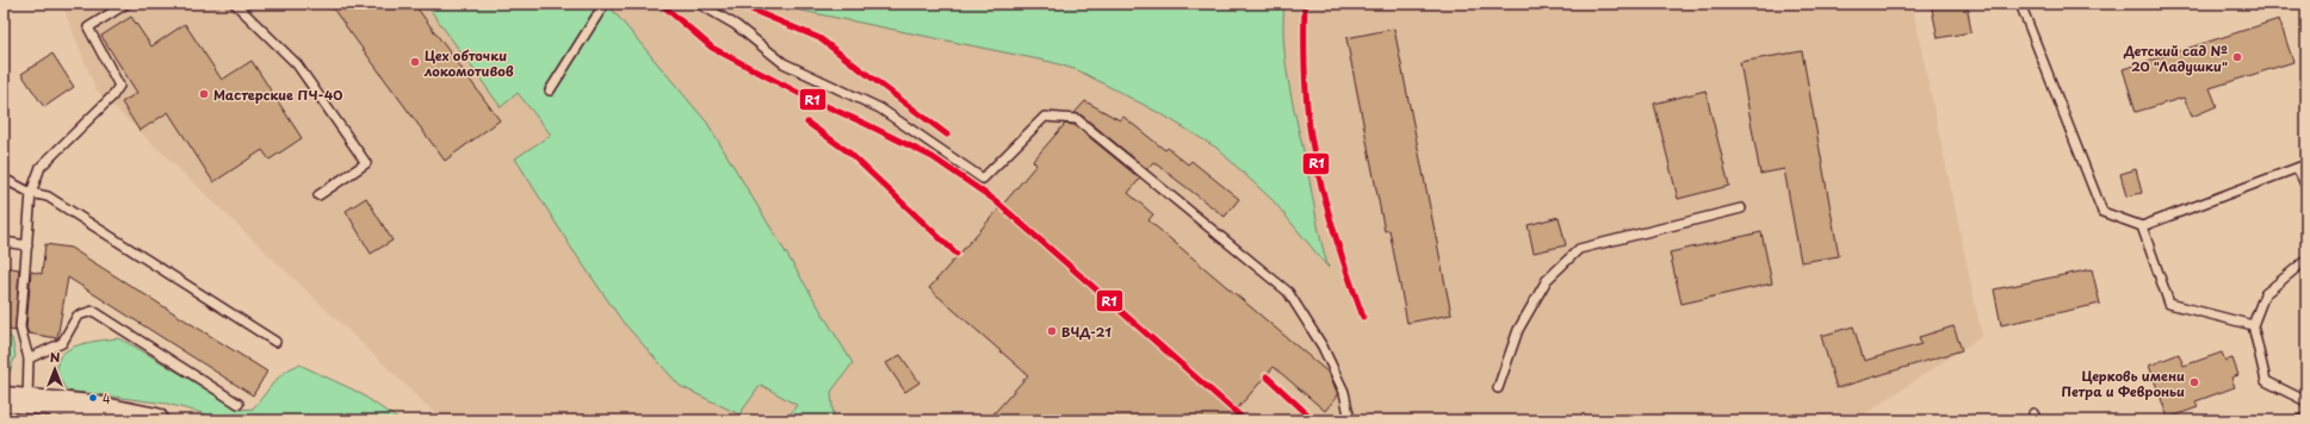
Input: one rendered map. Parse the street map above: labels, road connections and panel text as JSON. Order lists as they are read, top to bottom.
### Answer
{
  "places": [
    "Детский сад № 20 \"Ладушки\"",
    "Цех обточки локомотивов",
    "Мастерские ПЧ-40",
    "ВЧД-21",
    "Церковь имени Петра и Февроньи",
    "4"
  ],
  "lines": ["transit line R1"],
  "north": "top"
}
